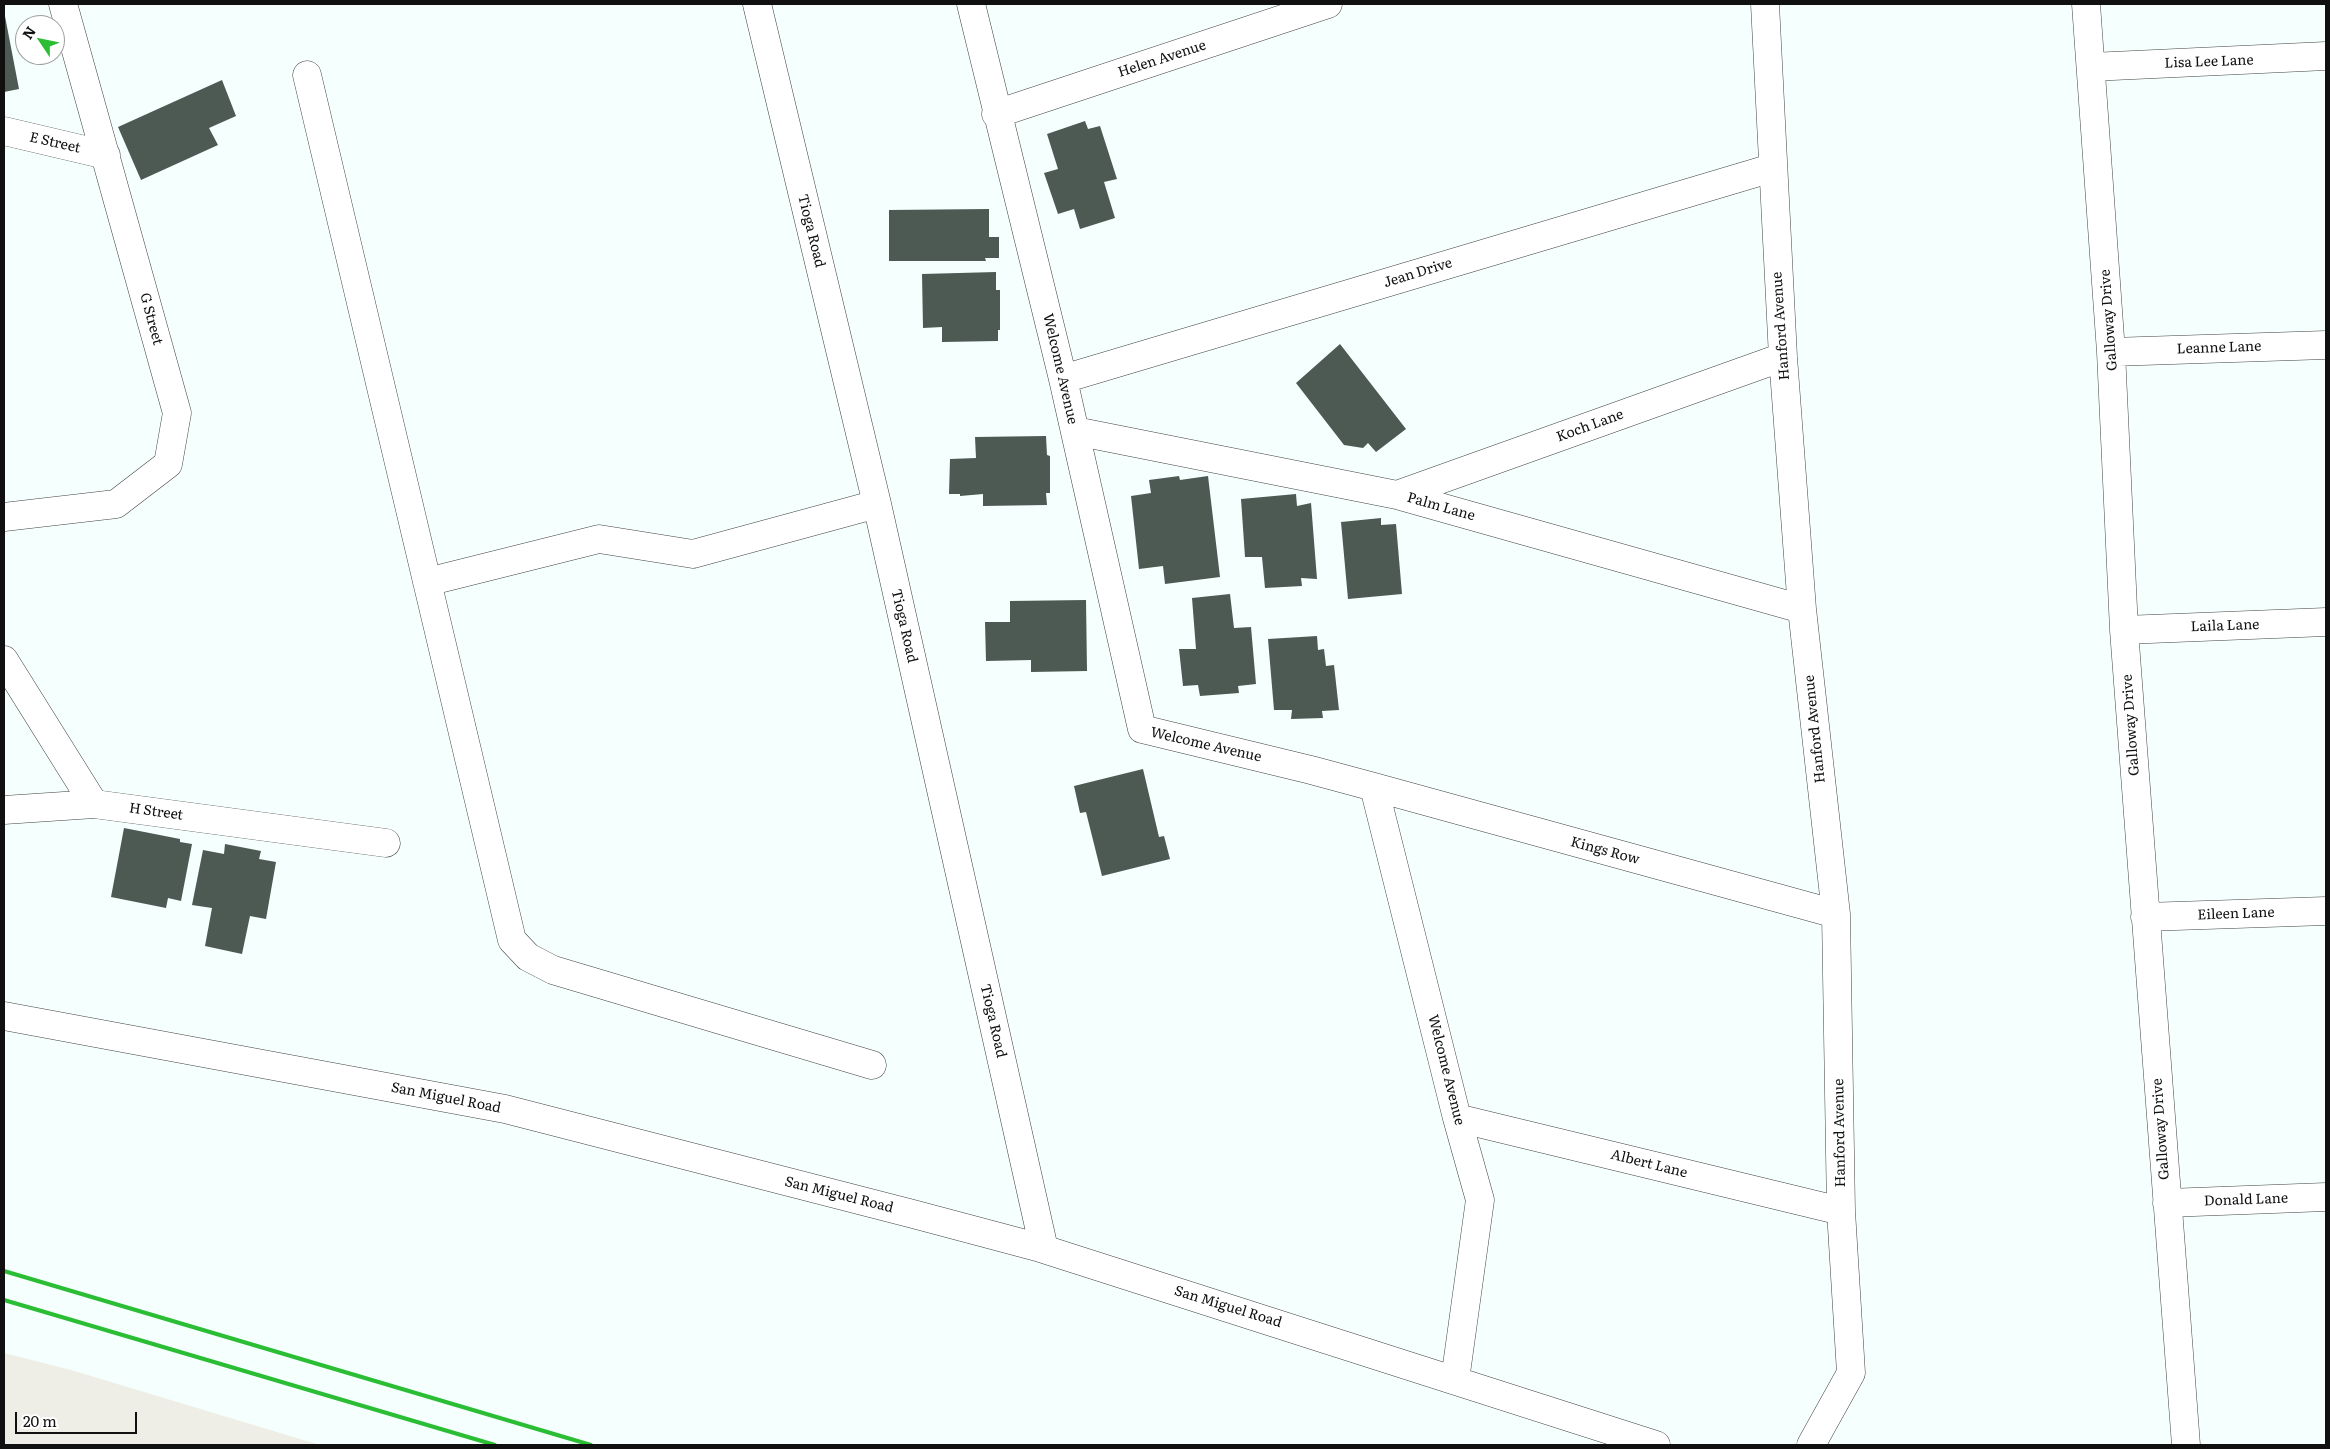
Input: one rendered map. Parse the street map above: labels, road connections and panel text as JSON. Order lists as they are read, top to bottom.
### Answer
{
  "streets": {
    "street": [
      "Helen Avenue",
      "Lisa Lee Lane",
      "E Street",
      "Tioga Road",
      "Jean Drive",
      "G Street",
      "Galloway Drive",
      "Hanford Avenue",
      "Leanne Lane",
      "Welcome Avenue",
      "Koch Lane",
      "Palm Lane",
      "Laila Lane",
      "H Street",
      "Kings Row",
      "Eileen Lane",
      "San Miguel Road",
      "Albert Lane",
      "Donald Lane"
    ]
  },
  "crossings": [
    ["Helen Avenue", "Welcome Avenue"],
    ["Lisa Lee Lane", "Galloway Drive"],
    ["E Street", "G Street"],
    ["Tioga Road", "San Miguel Road"],
    ["Jean Drive", "Hanford Avenue"],
    ["Jean Drive", "Welcome Avenue"],
    ["Galloway Drive", "Leanne Lane"],
    ["Galloway Drive", "Laila Lane"],
    ["Galloway Drive", "Eileen Lane"],
    ["Galloway Drive", "Donald Lane"],
    ["Hanford Avenue", "Koch Lane"],
    ["Hanford Avenue", "Palm Lane"],
    ["Hanford Avenue", "Kings Row"],
    ["Hanford Avenue", "Albert Lane"],
    ["Welcome Avenue", "Palm Lane"],
    ["Welcome Avenue", "Kings Row"],
    ["Welcome Avenue", "San Miguel Road"],
    ["Welcome Avenue", "Albert Lane"],
    ["Koch Lane", "Palm Lane"]
  ],
  "scale_bar": "20 m",
  "north": "top left"
}
